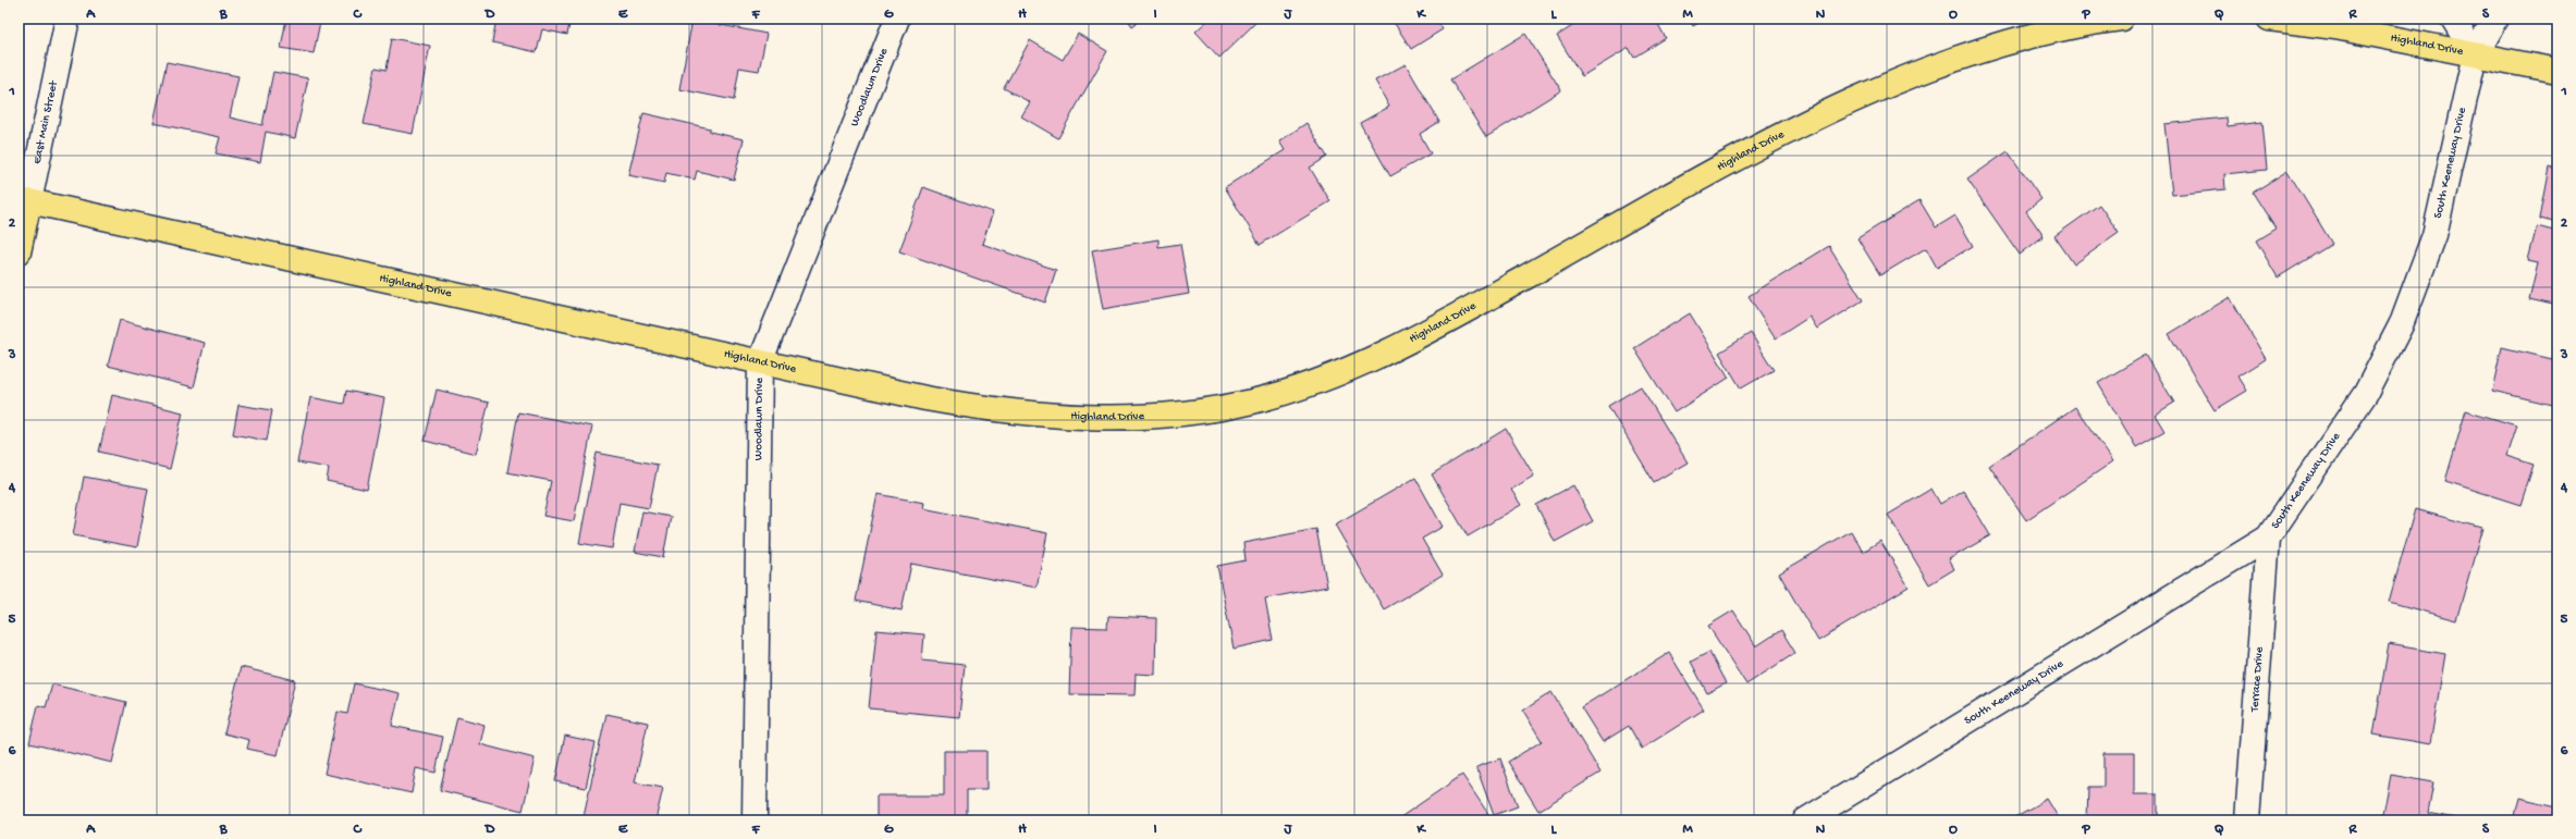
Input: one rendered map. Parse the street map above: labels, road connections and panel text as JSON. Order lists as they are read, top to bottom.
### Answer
{
  "streets": {
    "main road": ["Highland Drive", "East Main Street"],
    "street": ["Woodlawn Drive", "South Keeneway Drive", "Terrace Drive"]
  },
  "crossings": [
    ["Highland Drive", "Woodlawn Drive"],
    ["Highland Drive", "East Main Street"],
    ["Highland Drive", "South Keeneway Drive"],
    ["South Keeneway Drive", "Terrace Drive"]
  ],
  "grid": {
    "columns": [
      "A",
      "B",
      "C",
      "D",
      "E",
      "F",
      "G",
      "H",
      "I",
      "J",
      "K",
      "L",
      "M",
      "N",
      "O",
      "P",
      "Q",
      "R",
      "S"
    ],
    "rows": [
      "1",
      "2",
      "3",
      "4",
      "5",
      "6"
    ]
  }
}
